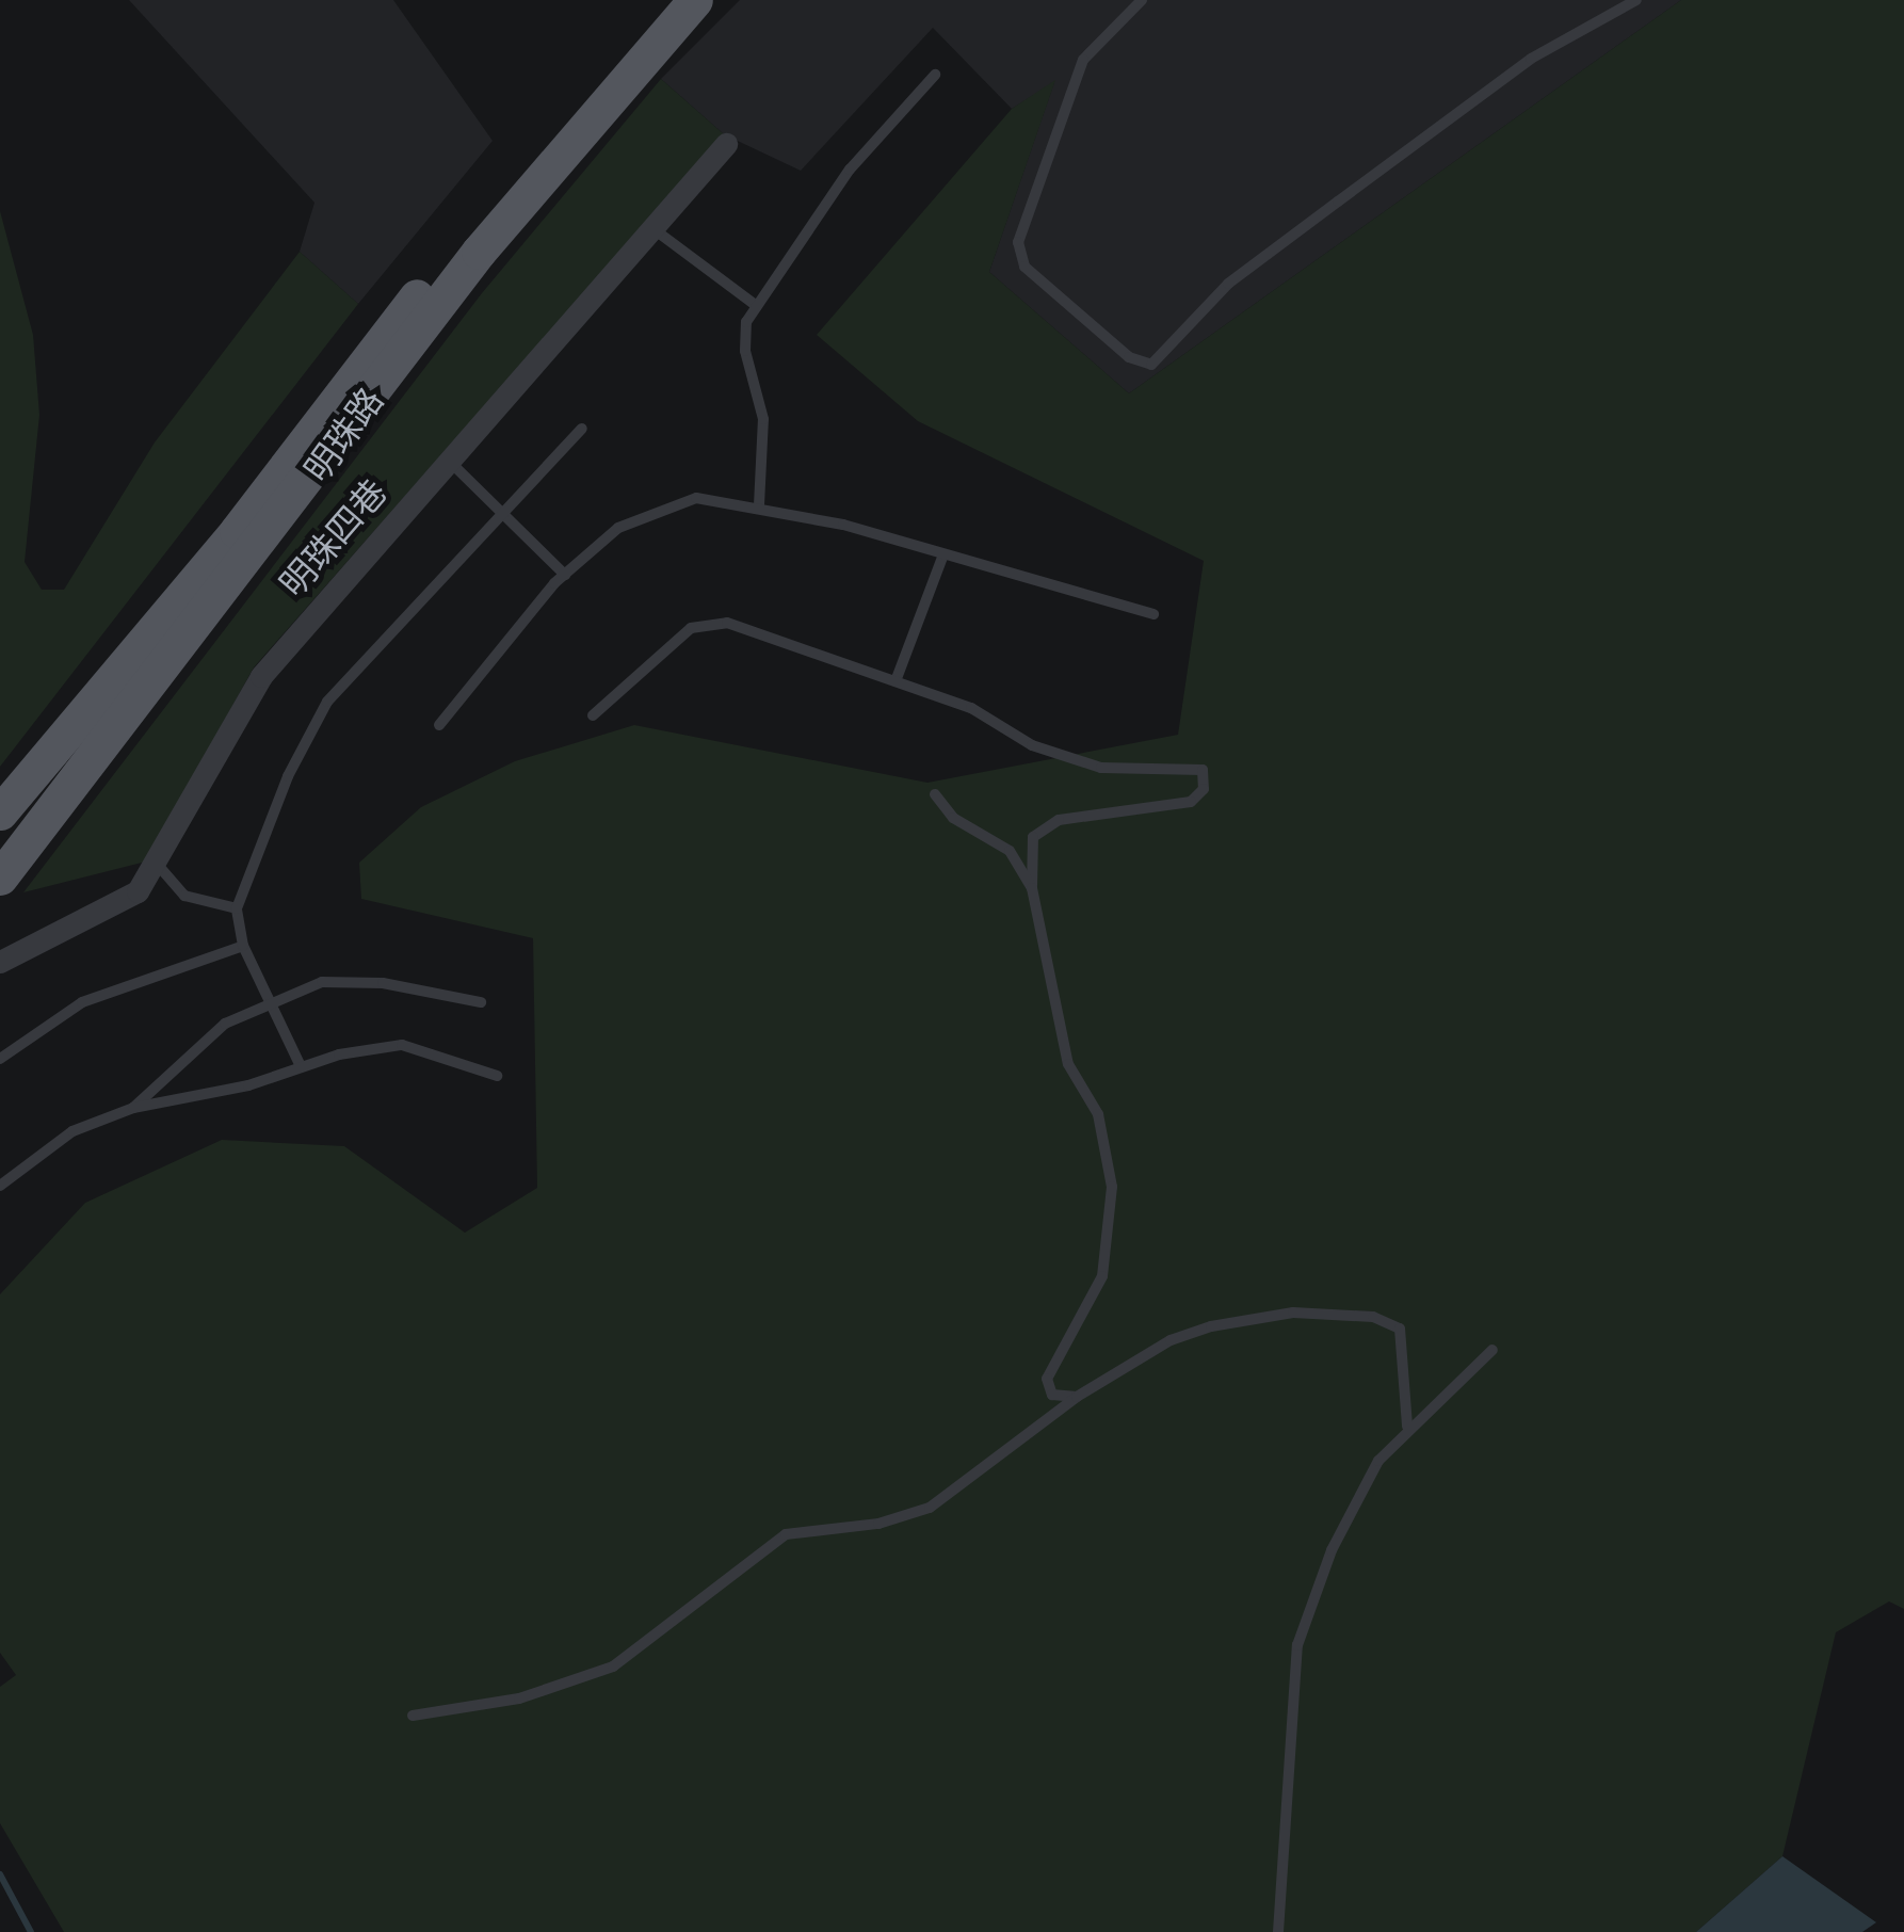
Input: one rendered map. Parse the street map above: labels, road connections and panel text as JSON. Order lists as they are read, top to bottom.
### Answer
{
  "streets": {
    "main road": ["明珠路"],
    "street": ["明珠四巷"]
  }
}
